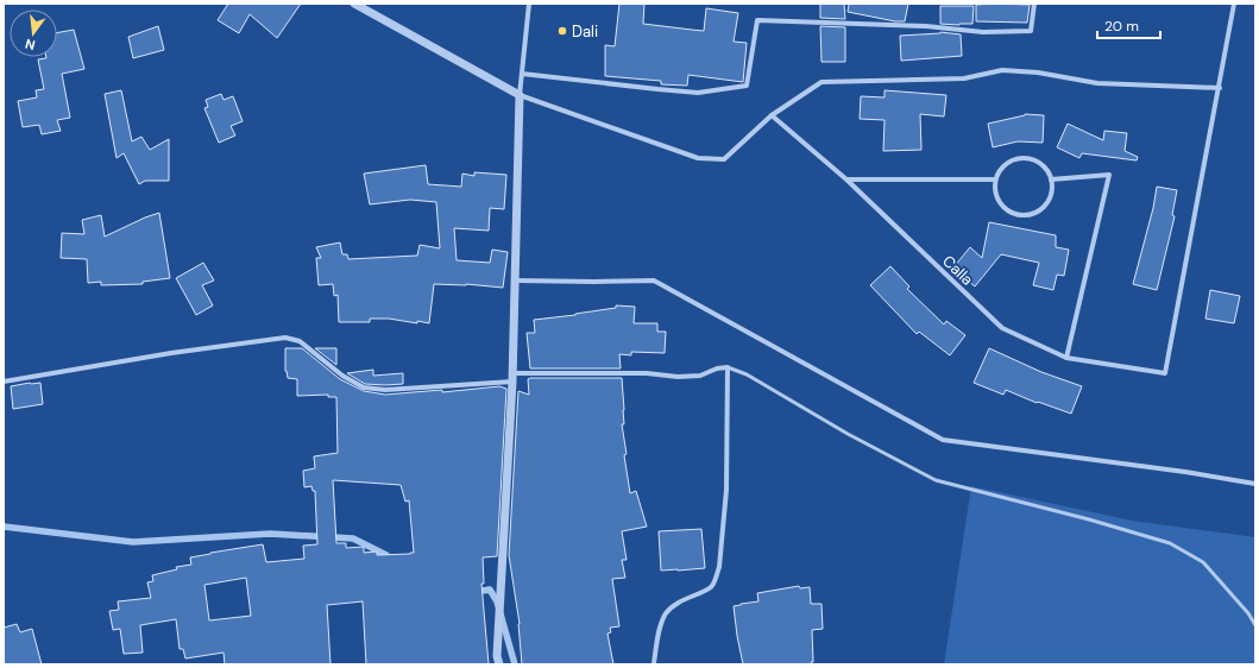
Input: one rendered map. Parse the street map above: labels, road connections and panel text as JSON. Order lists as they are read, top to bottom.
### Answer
{
  "streets": {
    "street": ["Calla"]
  },
  "places": ["Dali"],
  "scale_bar": "20 m",
  "north": "bottom"
}
